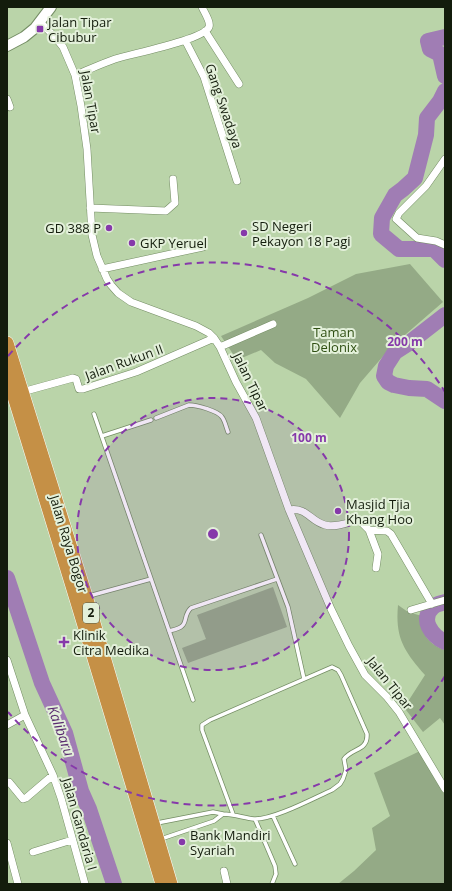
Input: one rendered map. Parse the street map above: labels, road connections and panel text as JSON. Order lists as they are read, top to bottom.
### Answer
{
  "streets": {
    "highway": ["Jalan Raya Bogor", "2"],
    "street": [
      "Jalan Tipar",
      "Gang Swadaya",
      "Jalan Rukun II",
      "Jalan Gandaria I"
    ]
  },
  "crossings": [
    ["Jalan Tipar", "Jalan Rukun II"],
    ["Jalan Rukun II", "Jalan Raya Bogor"]
  ],
  "water": ["Kalibaru"],
  "parks": ["Taman Delonix"],
  "places": {
    "transit": ["Jalan Tipar Cibubur"],
    "other": [
      "GD 388 P",
      "SD Negeri Pekayon 18 Pagi",
      "GKP Yeruel",
      "Masjid Tjia Khang Hoo",
      "Bank Mandiri Syariah"
    ],
    "health": ["Klinik Citra Medika"]
  },
  "rings": ["200 m", "100 m"]
}
